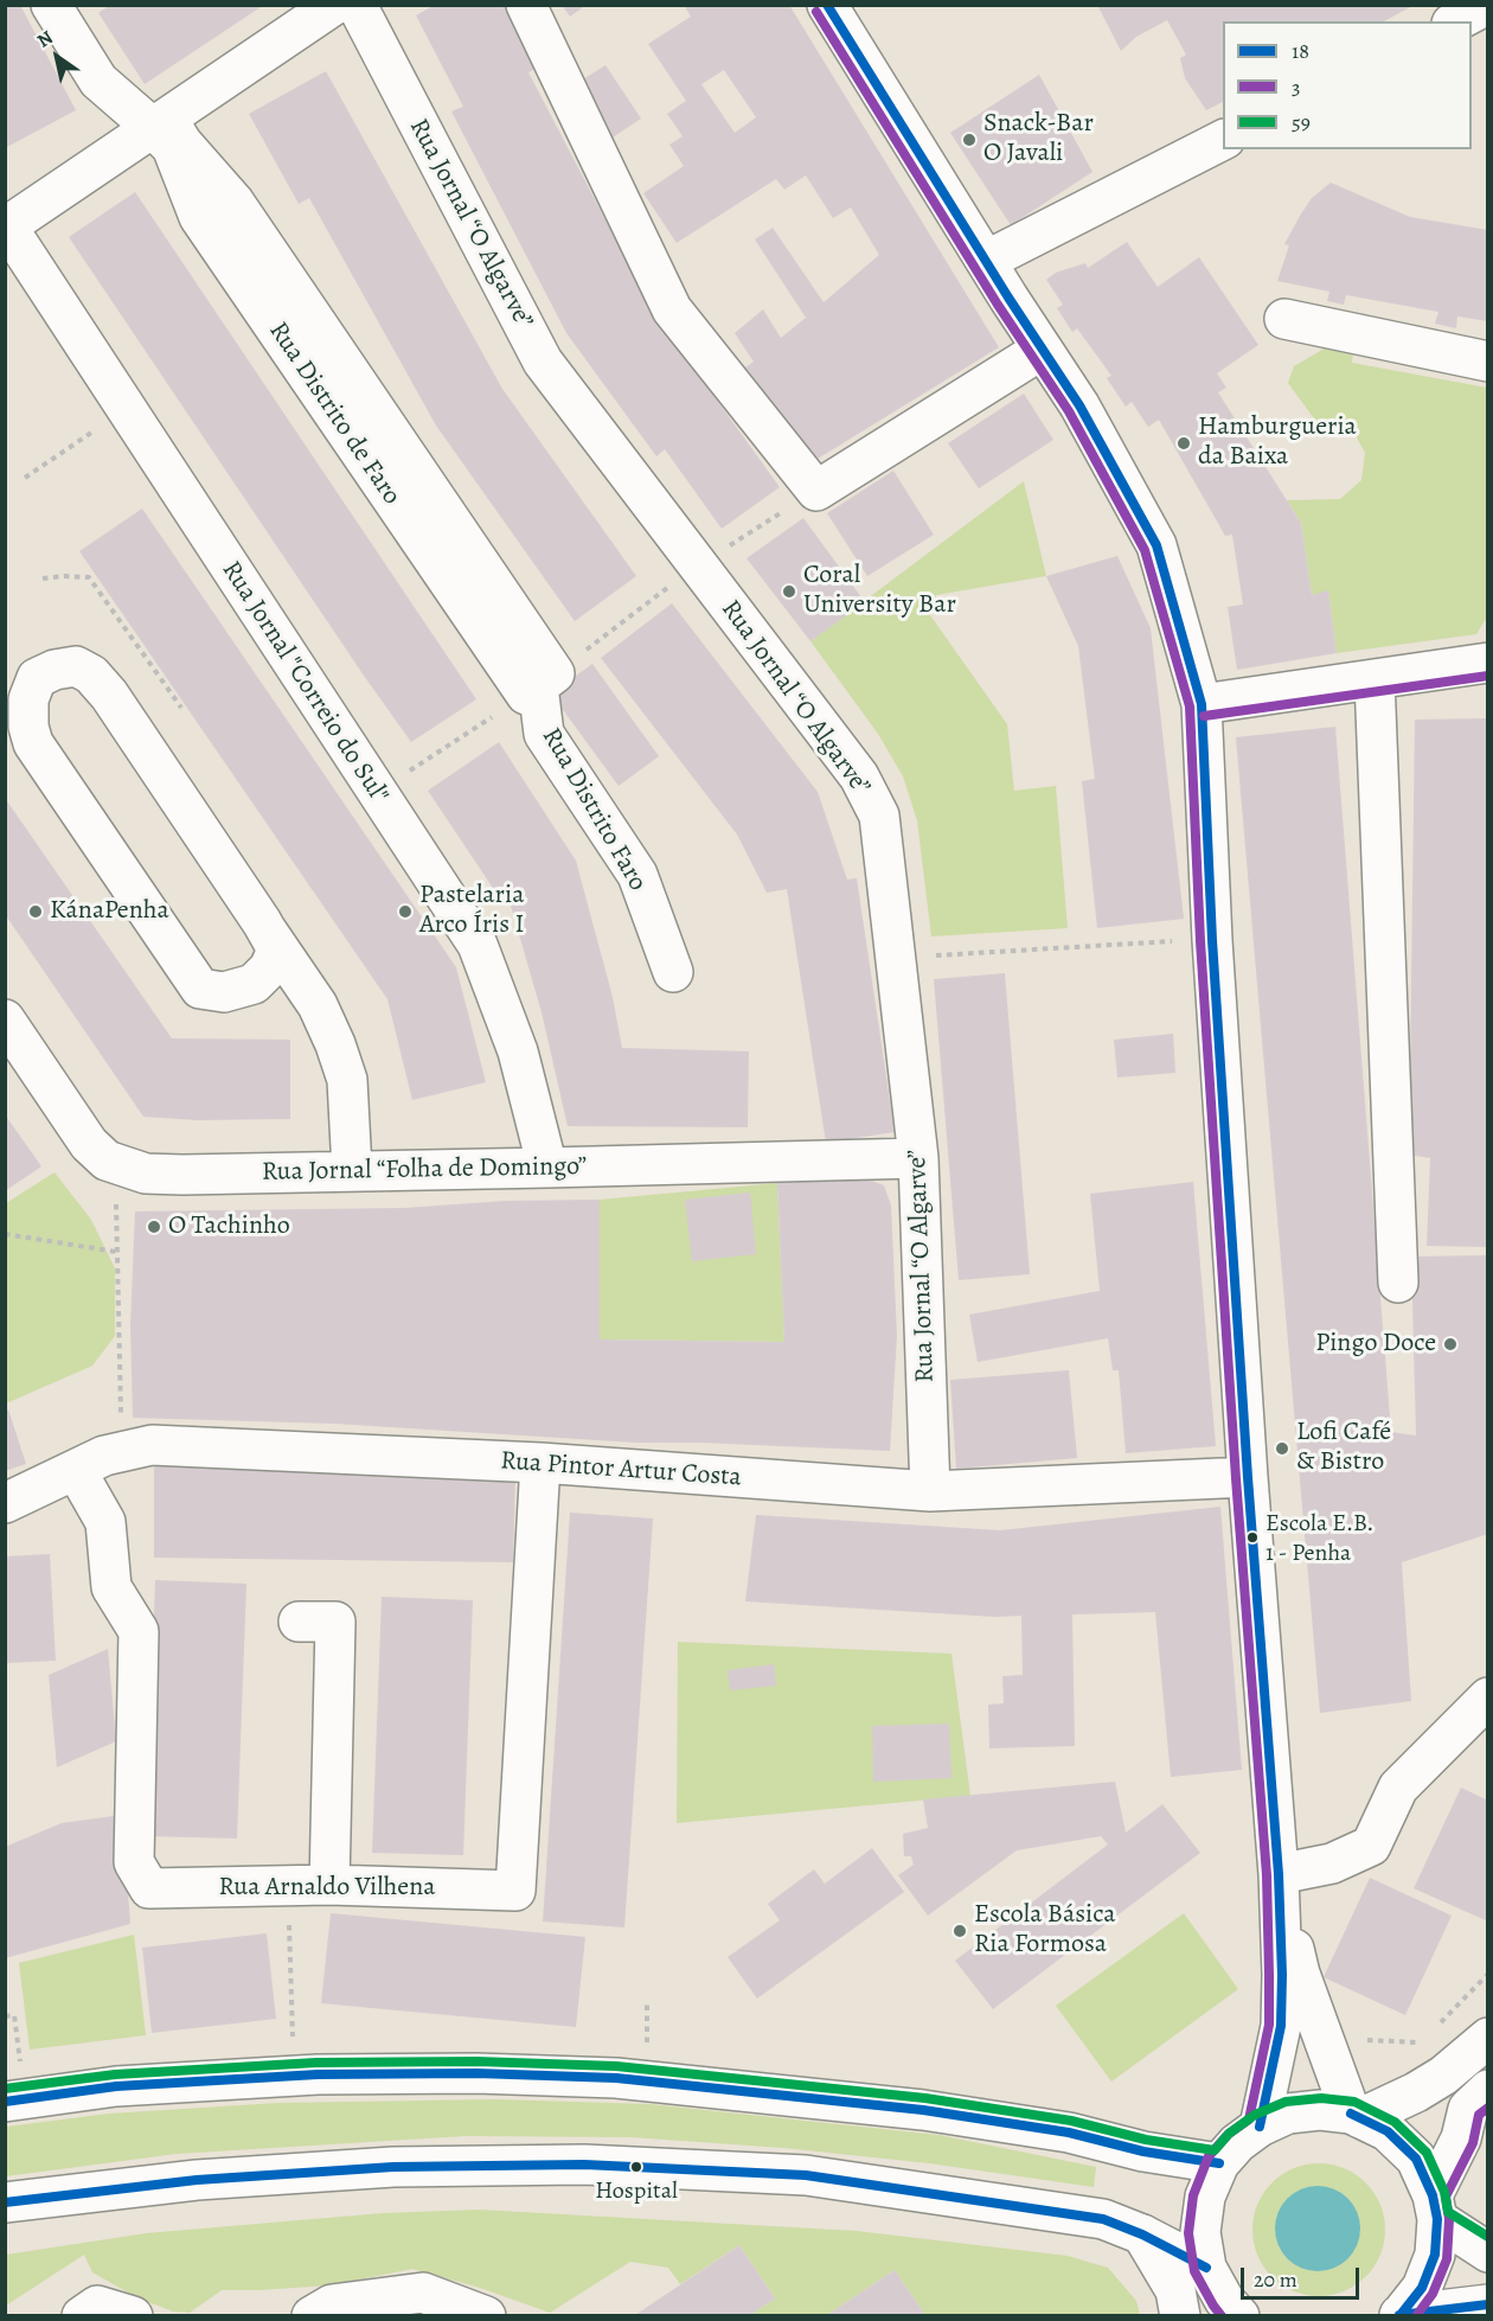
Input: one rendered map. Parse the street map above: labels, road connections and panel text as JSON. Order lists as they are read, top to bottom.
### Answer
{
  "streets": {
    "street": [
      "Rua Jornal “O Algarve”",
      "Rua Distrito de Faro",
      "Rua Jornal \"Correio do Sul\"",
      "Rua Distrito Faro",
      "Rua Jornal “Folha de Domingo”",
      "Rua Pintor Artur Costa",
      "Rua Arnaldo Vilhena"
    ]
  },
  "crossings": [
    ["Rua Jornal “O Algarve”", "Rua Jornal “Folha de Domingo”"],
    ["Rua Jornal “O Algarve”", "Rua Pintor Artur Costa"],
    ["Rua Distrito de Faro", "Rua Distrito Faro"],
    ["Rua Jornal \"Correio do Sul\"", "Rua Jornal “Folha de Domingo”"],
    ["Rua Pintor Artur Costa", "Rua Arnaldo Vilhena"]
  ],
  "places": [
    "Snack-Bar O Javali",
    "Hamburgueria da Baixa",
    "Coral University Bar",
    "KánaPenha",
    "Pastelaria Arco Íris I",
    "O Tachinho",
    "Pingo Doce",
    "Lofi Café & Bistro",
    "Escola E.B. 1 - Penha",
    "Escola Básica Ria Formosa",
    "Hospital"
  ],
  "lines": ["transit line 18", "transit line 3", "transit line 59"],
  "legend": ["18", "3", "59"],
  "scale_bar": "20 m",
  "north": "top left"
}
